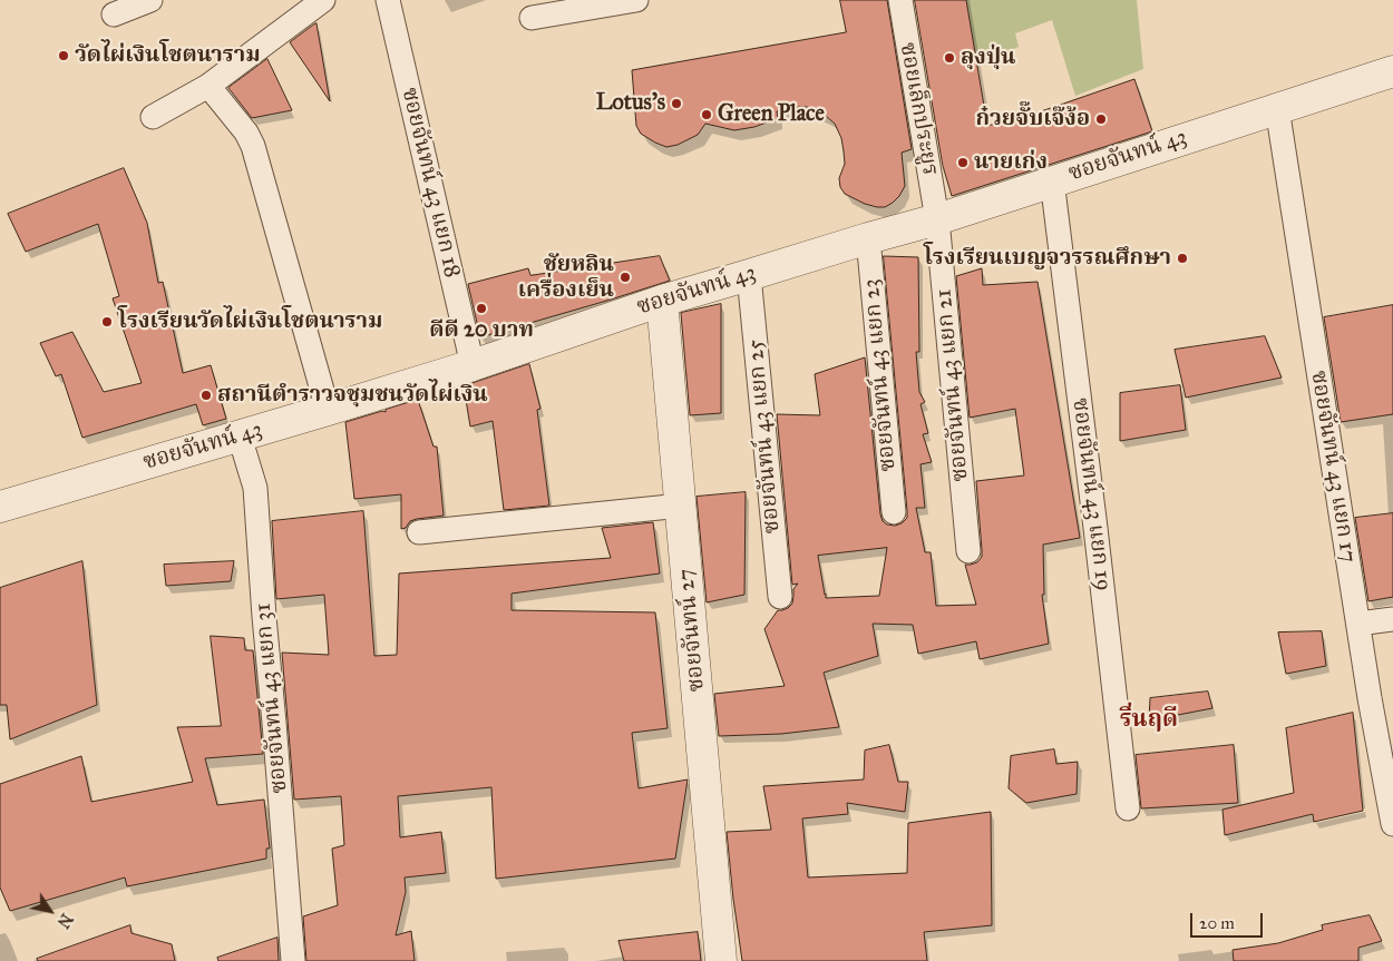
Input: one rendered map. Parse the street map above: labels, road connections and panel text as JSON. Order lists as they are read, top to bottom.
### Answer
{
  "streets": {
    "street": [
      "ซอยเล็กประยูร",
      "ซอยจันทน์ 43",
      "ซอยจันทน์ 43 แยก 18",
      "ซอยจันทน์ 43 แยก 23",
      "ซอยจันทน์ 43 แยก 21",
      "ซอยจันทน์ 43 แยก 25",
      "ซอยจันทน์ 43 แยก 17",
      "ซอยจันทน์ 43 แยก 19",
      "ซอยจันทน์ 27",
      "ซอยจันทน์ 43 แยก 31"
    ]
  },
  "crossings": [
    ["ซอยเล็กประยูร", "ซอยจันทน์ 43"],
    ["ซอยเล็กประยูร", "ซอยจันทน์ 43 แยก 21"],
    ["ซอยจันทน์ 43", "ซอยจันทน์ 43 แยก 18"],
    ["ซอยจันทน์ 43", "ซอยจันทน์ 43 แยก 23"],
    ["ซอยจันทน์ 43", "ซอยจันทน์ 43 แยก 21"],
    ["ซอยจันทน์ 43", "ซอยจันทน์ 43 แยก 25"],
    ["ซอยจันทน์ 43", "ซอยจันทน์ 43 แยก 17"],
    ["ซอยจันทน์ 43", "ซอยจันทน์ 43 แยก 19"],
    ["ซอยจันทน์ 43", "ซอยจันทน์ 27"],
    ["ซอยจันทน์ 43", "ซอยจันทน์ 43 แยก 31"]
  ],
  "districts": ["ริ่นฤดี"],
  "places": [
    "วัดไผ่เงินโชตนาราม",
    "ลุงปุ่น",
    "Lotus's",
    "Green Place",
    "ก๋วยจั๊บเจ๊ง้อ",
    "นายเก่ง",
    "โรงเรียนเบญจวรรณศึกษา",
    "ชัยหลิน เครื่องเย็น",
    "ดีดี 20 บาท",
    "โรงเรียนวัดไผ่เงินโชตนาราม",
    "สถานีตำราวจชุมชนวัดไผ่เงิน"
  ],
  "scale_bar": "20 m",
  "north": "bottom right"
}
